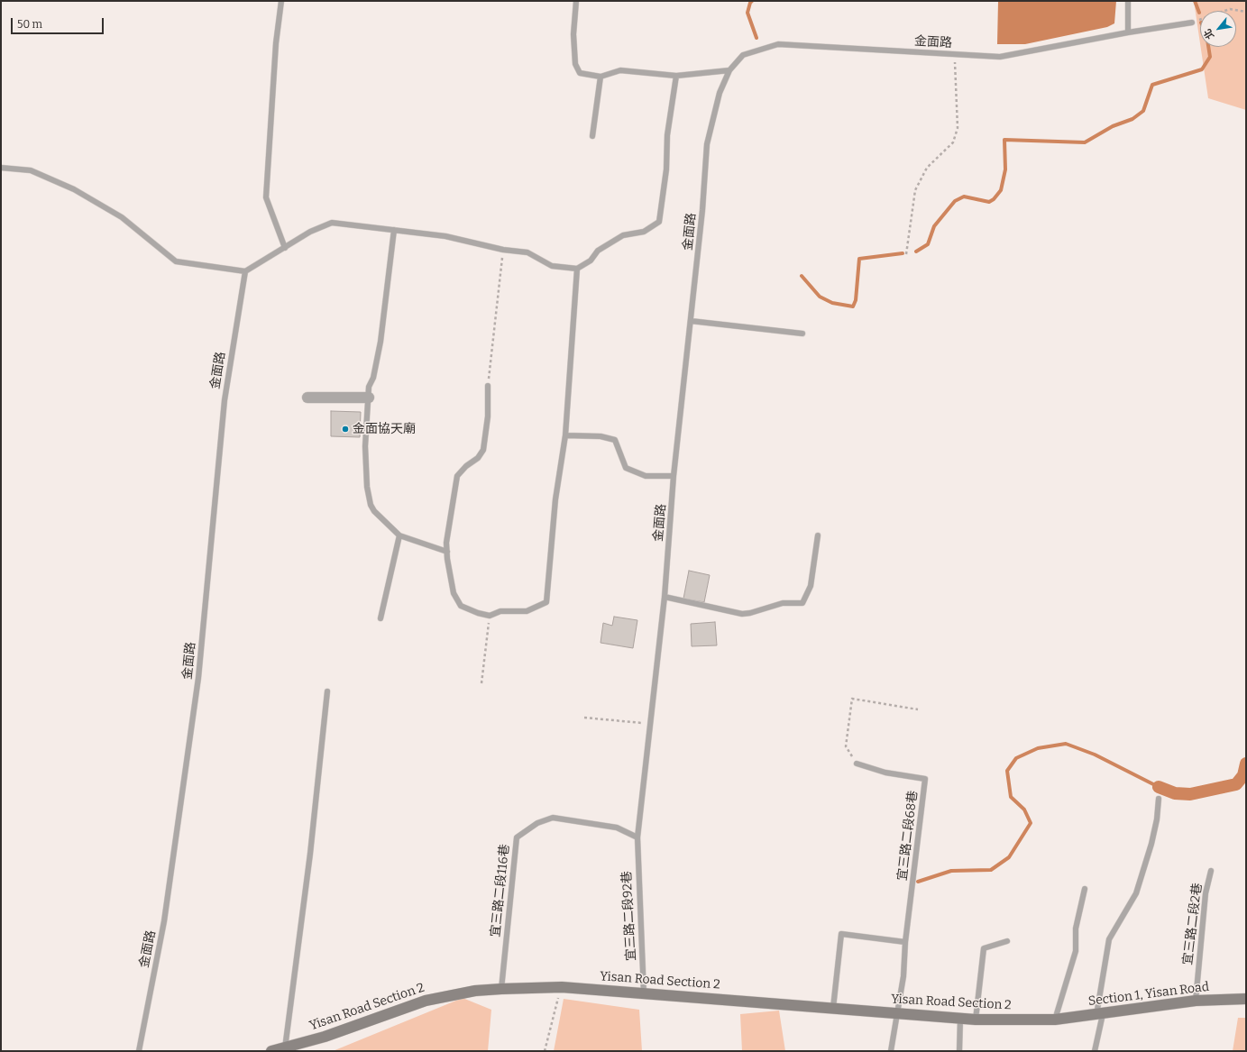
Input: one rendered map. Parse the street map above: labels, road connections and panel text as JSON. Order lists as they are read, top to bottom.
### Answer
{
  "streets": {
    "street": ["Yisan Road Section 2", "Section 1, Yisan Road"],
    "lane": [
      "金面路",
      "宜三路二段68巷",
      "宜三路二段116巷",
      "宜三路二段92巷",
      "宜三路二段2巷"
    ]
  },
  "crossings": [
    ["金面路", "宜三路二段116巷"],
    ["金面路", "宜三路二段92巷"],
    ["宜三路二段68巷", "Yisan Road Section 2"],
    ["宜三路二段116巷", "宜三路二段92巷"],
    ["宜三路二段116巷", "Yisan Road Section 2"],
    ["宜三路二段92巷", "Yisan Road Section 2"],
    ["宜三路二段2巷", "Section 1, Yisan Road"],
    ["Yisan Road Section 2", "Section 1, Yisan Road"]
  ],
  "places": ["金面協天廟"],
  "scale_bar": "50 m",
  "north": "bottom left"
}
